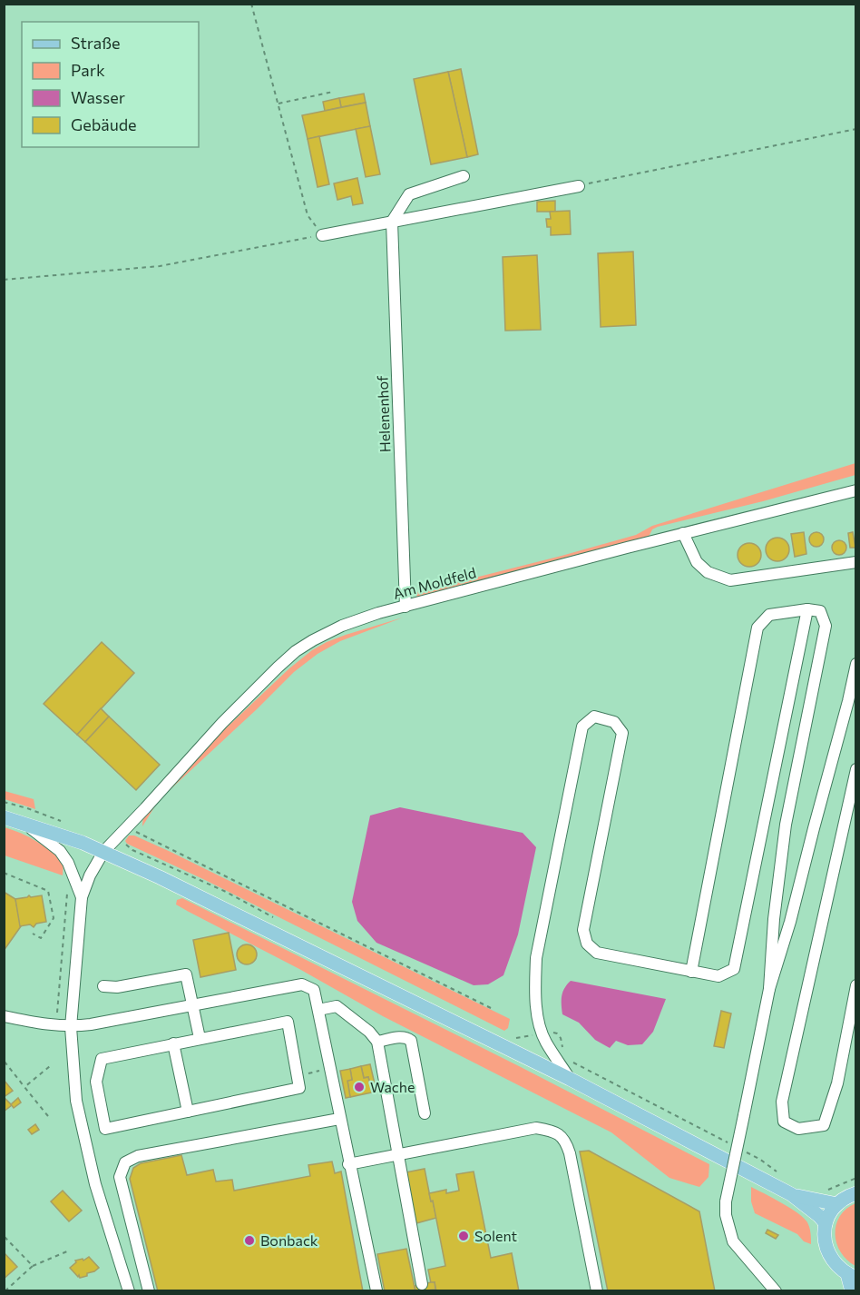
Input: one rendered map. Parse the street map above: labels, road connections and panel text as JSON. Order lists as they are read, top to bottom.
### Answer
{
  "streets": {
    "street": ["Helenenhof", "Am Moldfeld"]
  },
  "crossings": [
    ["Helenenhof", "Am Moldfeld"]
  ],
  "places": ["Wache", "Solent", "Bonback"],
  "legend": [
    "Straße",
    "Park",
    "Wasser",
    "Gebäude"
  ]
}
